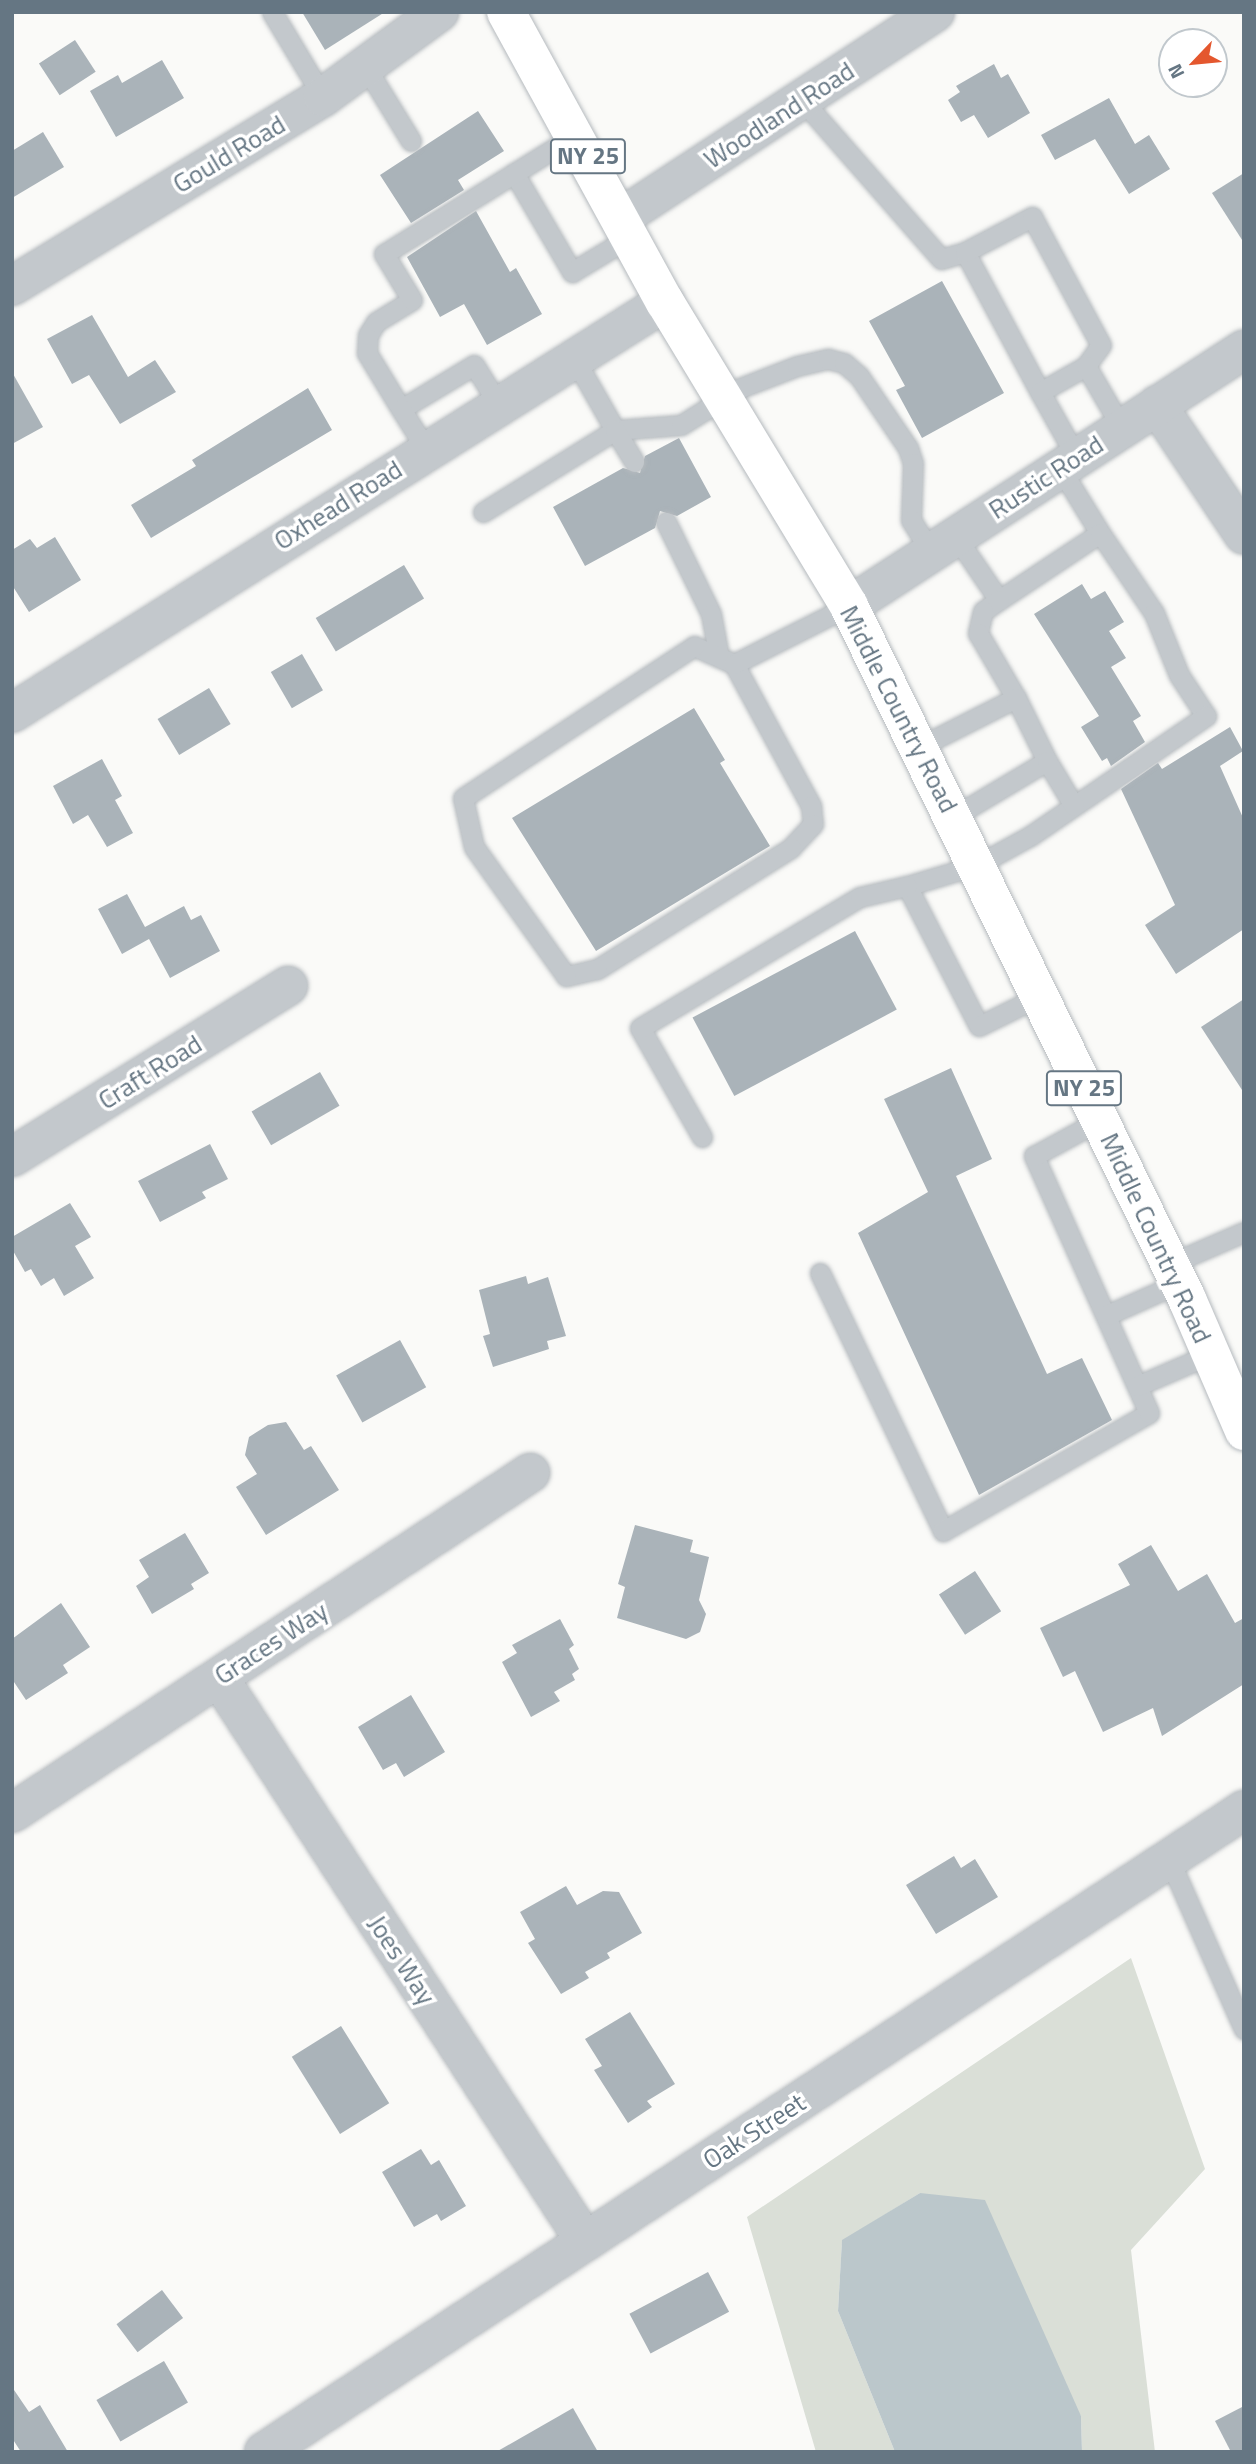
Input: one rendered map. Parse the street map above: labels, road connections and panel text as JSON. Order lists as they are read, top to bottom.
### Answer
{
  "streets": {
    "main road": ["NY 25", "Middle Country Road"],
    "street": [
      "Woodland Road",
      "Gould Road",
      "Rustic Road",
      "Oxhead Road",
      "Craft Road",
      "Graces Way",
      "Joes Way",
      "Oak Street"
    ]
  },
  "crossings": [
    ["Woodland Road", "Middle Country Road"],
    ["Rustic Road", "Middle Country Road"],
    ["Oxhead Road", "Middle Country Road"],
    ["Graces Way", "Joes Way"],
    ["Joes Way", "Oak Street"]
  ],
  "north": "bottom left"
}
